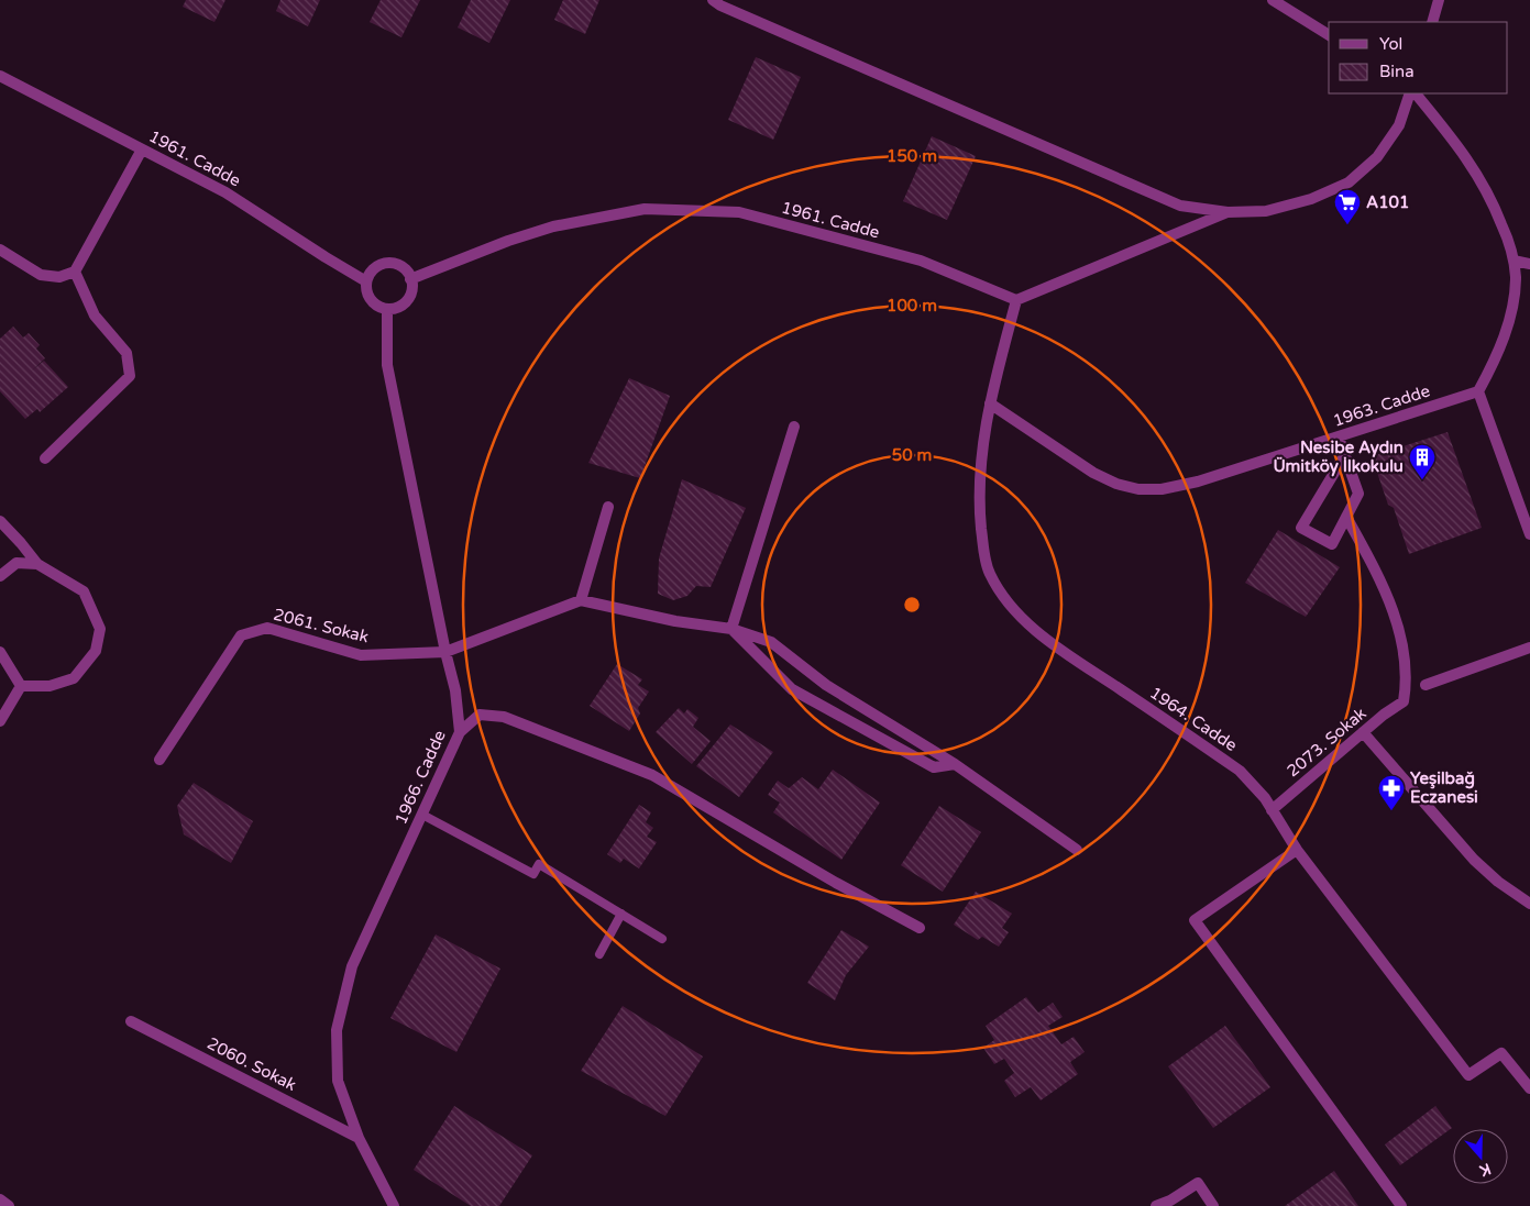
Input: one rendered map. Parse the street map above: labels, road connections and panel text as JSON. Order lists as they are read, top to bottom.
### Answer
{
  "streets": {
    "street": [
      "1961. Cadde",
      "1963. Cadde",
      "2061. Sokak",
      "1964. Cadde",
      "2073. Sokak",
      "1966. Cadde",
      "2060. Sokak"
    ]
  },
  "crossings": [
    ["1961. Cadde", "1964. Cadde"],
    ["1961. Cadde", "1966. Cadde"],
    ["1963. Cadde", "1964. Cadde"],
    ["2061. Sokak", "1966. Cadde"],
    ["1964. Cadde", "2073. Sokak"],
    ["1966. Cadde", "2060. Sokak"]
  ],
  "places": {
    "supermarket": ["A101"],
    "building": ["Nesibe Aydın Ümitköy İlkokulu"],
    "pharmacy": ["Yeşilbağ Eczanesi"]
  },
  "legend": ["Yol", "Bina"],
  "north": "bottom",
  "rings": ["150 m", "100 m", "50 m"]
}
